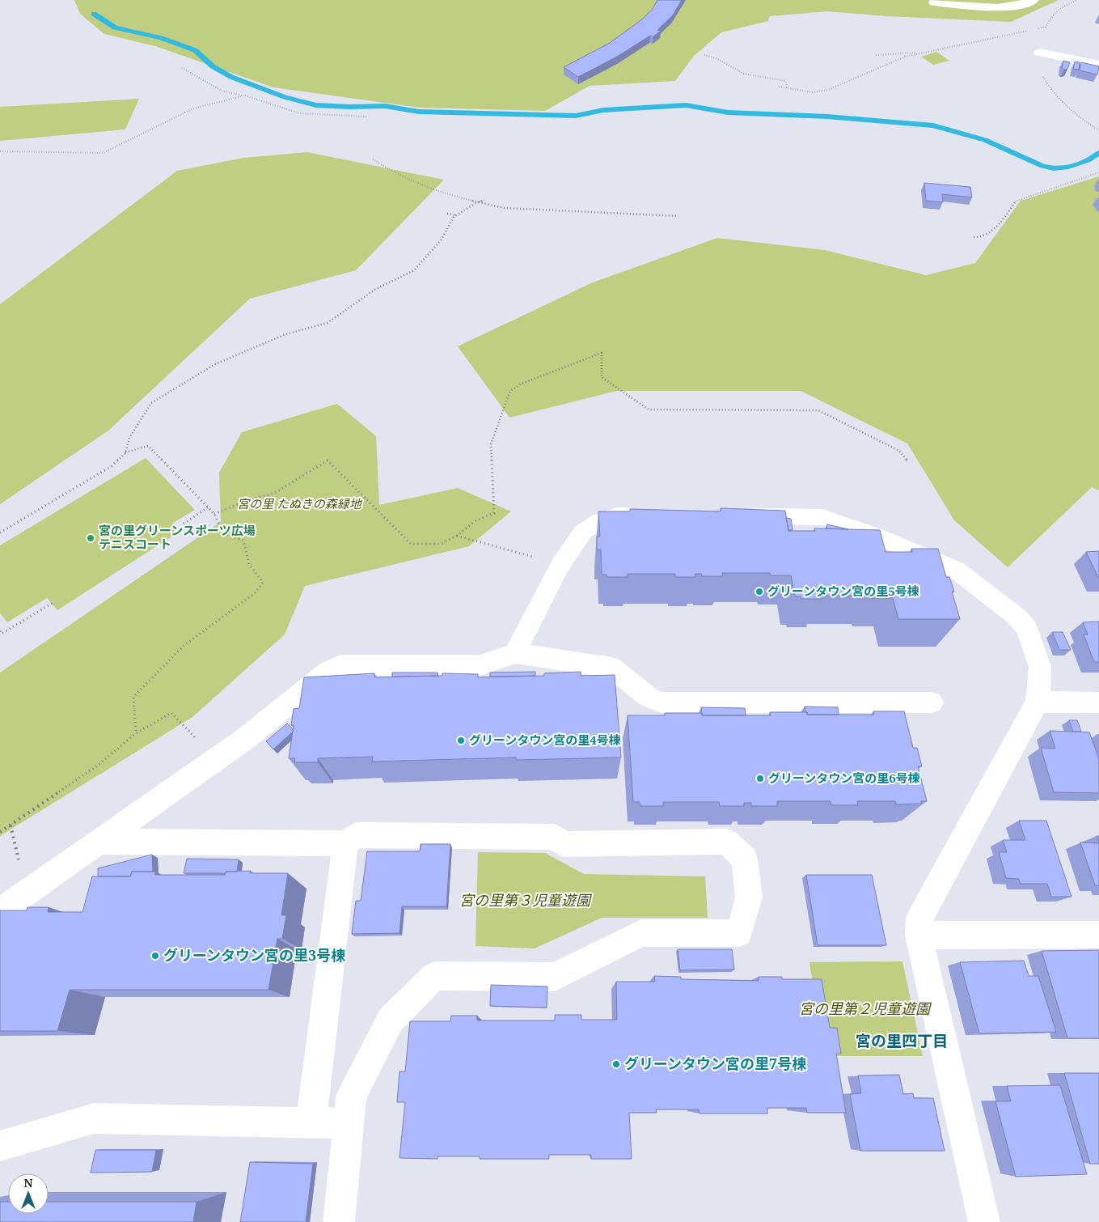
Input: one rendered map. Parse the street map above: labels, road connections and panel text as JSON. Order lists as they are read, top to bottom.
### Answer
{
  "districts": ["宮の里四丁目"],
  "parks": ["宮の里 たぬきの森緑地", "宮の里第３児童遊園", "宮の里第２児童遊園"],
  "places": [
    "宮の里グリーンスポーツ広場 テニスコート",
    "グリーンタウン宮の里5号棟",
    "グリーンタウン宮の里4号棟",
    "グリーンタウン宮の里6号棟",
    "グリーンタウン宮の里3号棟",
    "グリーンタウン宮の里7号棟"
  ],
  "north": "top"
}
